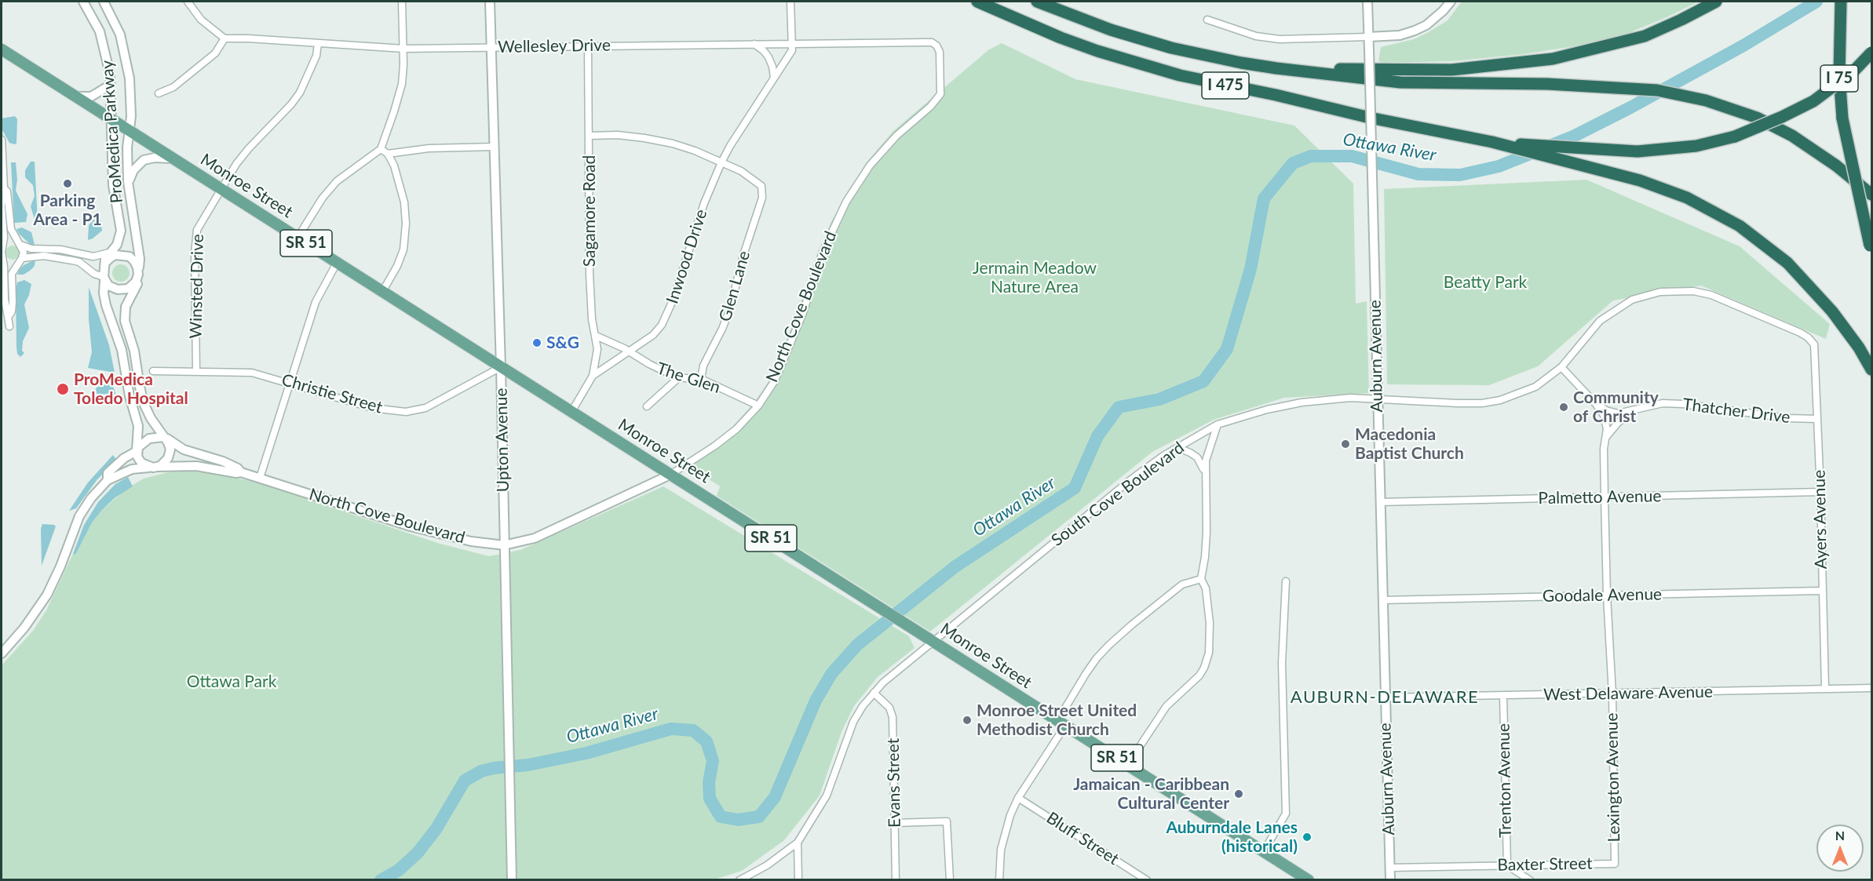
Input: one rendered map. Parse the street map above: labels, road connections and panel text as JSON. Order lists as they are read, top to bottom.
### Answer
{
  "streets": {
    "highway": ["I 75", "I 475"],
    "main road": ["Monroe Street", "SR 51"],
    "street": [
      "Wellesley Drive",
      "ProMedica Parkway",
      "Sagamore Road",
      "Inwood Drive",
      "Winsted Drive",
      "Glen Lane",
      "North Cove Boulevard",
      "Auburn Avenue",
      "The Glen",
      "Christie Street",
      "Thatcher Drive",
      "Upton Avenue",
      "South Cove Boulevard",
      "Palmetto Avenue",
      "Ayers Avenue",
      "Goodale Avenue",
      "West Delaware Avenue",
      "Lexington Avenue",
      "Trenton Avenue",
      "Evans Street",
      "Bluff Street",
      "Baxter Street"
    ]
  },
  "crossings": [
    ["Wellesley Drive", "Sagamore Road"],
    ["Wellesley Drive", "Inwood Drive"],
    ["Wellesley Drive", "Winsted Drive"],
    ["Wellesley Drive", "North Cove Boulevard"],
    ["Wellesley Drive", "Upton Avenue"],
    ["ProMedica Parkway", "Monroe Street"],
    ["ProMedica Parkway", "North Cove Boulevard"],
    ["Monroe Street", "Inwood Drive"],
    ["Monroe Street", "Winsted Drive"],
    ["Monroe Street", "North Cove Boulevard"],
    ["Monroe Street", "Christie Street"],
    ["Monroe Street", "Upton Avenue"],
    ["Monroe Street", "South Cove Boulevard"],
    ["Sagamore Road", "Inwood Drive"],
    ["Sagamore Road", "The Glen"],
    ["Inwood Drive", "Glen Lane"],
    ["Inwood Drive", "The Glen"],
    ["Winsted Drive", "Christie Street"],
    ["Glen Lane", "The Glen"],
    ["North Cove Boulevard", "The Glen"],
    ["North Cove Boulevard", "Upton Avenue"],
    ["Auburn Avenue", "South Cove Boulevard"],
    ["Auburn Avenue", "Palmetto Avenue"],
    ["Auburn Avenue", "Goodale Avenue"],
    ["Auburn Avenue", "West Delaware Avenue"],
    ["Auburn Avenue", "Baxter Street"],
    ["Christie Street", "Upton Avenue"],
    ["Thatcher Drive", "South Cove Boulevard"],
    ["Thatcher Drive", "Ayers Avenue"],
    ["Thatcher Drive", "Lexington Avenue"],
    ["South Cove Boulevard", "Ayers Avenue"],
    ["South Cove Boulevard", "Evans Street"],
    ["Palmetto Avenue", "Ayers Avenue"],
    ["Palmetto Avenue", "Lexington Avenue"],
    ["Ayers Avenue", "Goodale Avenue"],
    ["Ayers Avenue", "West Delaware Avenue"],
    ["Goodale Avenue", "Lexington Avenue"],
    ["West Delaware Avenue", "Lexington Avenue"],
    ["West Delaware Avenue", "Trenton Avenue"],
    ["Lexington Avenue", "Baxter Street"],
    ["Trenton Avenue", "Baxter Street"]
  ],
  "districts": ["AUBURN-DELAWARE"],
  "water": ["Ottawa River"],
  "parks": ["Jermain Meadow Nature Area", "Beatty Park", "Ottawa Park"],
  "places": [
    "Parking Area - P1",
    "S&G",
    "ProMedica Toledo Hospital",
    "Community of Christ",
    "Macedonia Baptist Church",
    "Monroe Street United Methodist Church",
    "Jamaican - Caribbean Cultural Center",
    "Auburndale Lanes (historical)"
  ],
  "north": "top"
}
